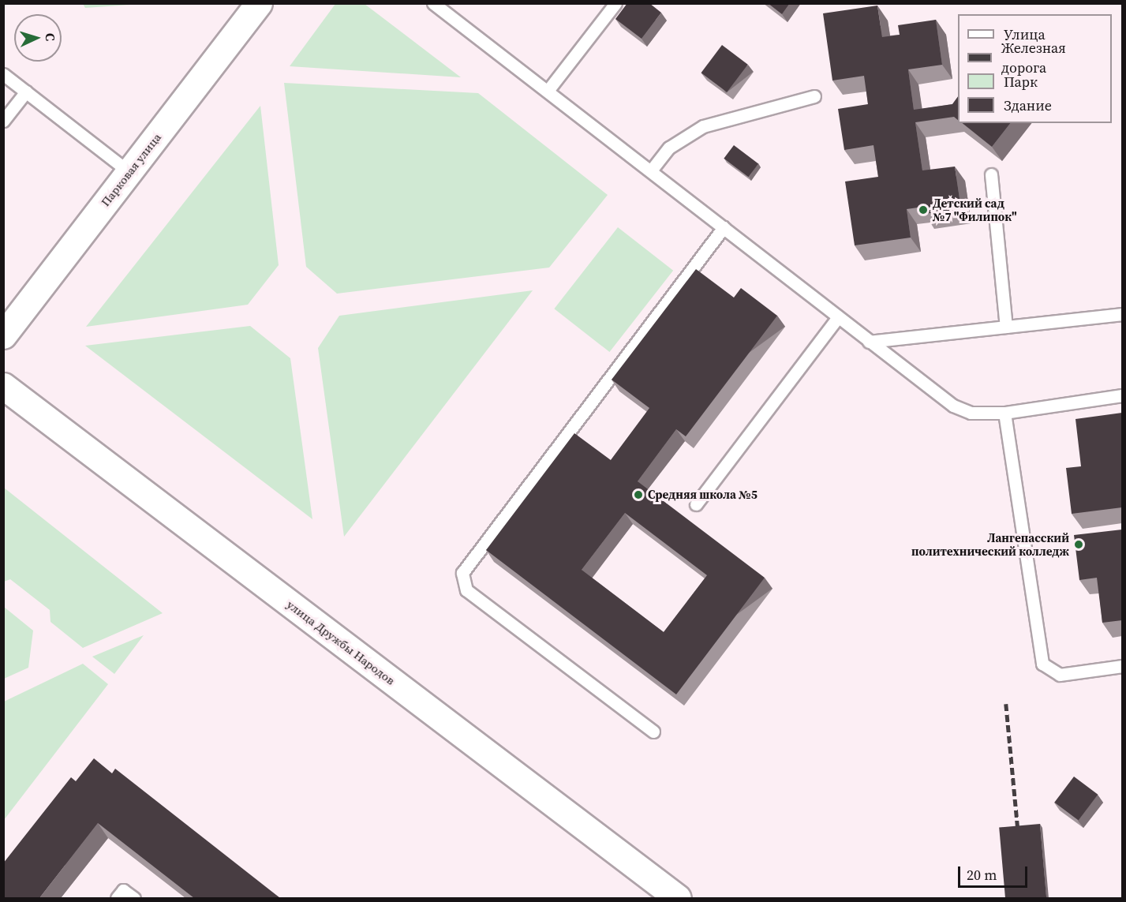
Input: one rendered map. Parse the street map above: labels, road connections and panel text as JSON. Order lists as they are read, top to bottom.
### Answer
{
  "streets": {
    "street": ["Парковая улица", "улица Дружбы Народов"]
  },
  "places": ["Детский сад №7 \"Филипок\"", "Средняя школа №5", "Лангепасский политехнический колледж"],
  "legend": [
    "Улица",
    "Железная дорога",
    "Парк",
    "Здание"
  ],
  "scale_bar": "20 m",
  "north": "right"
}
